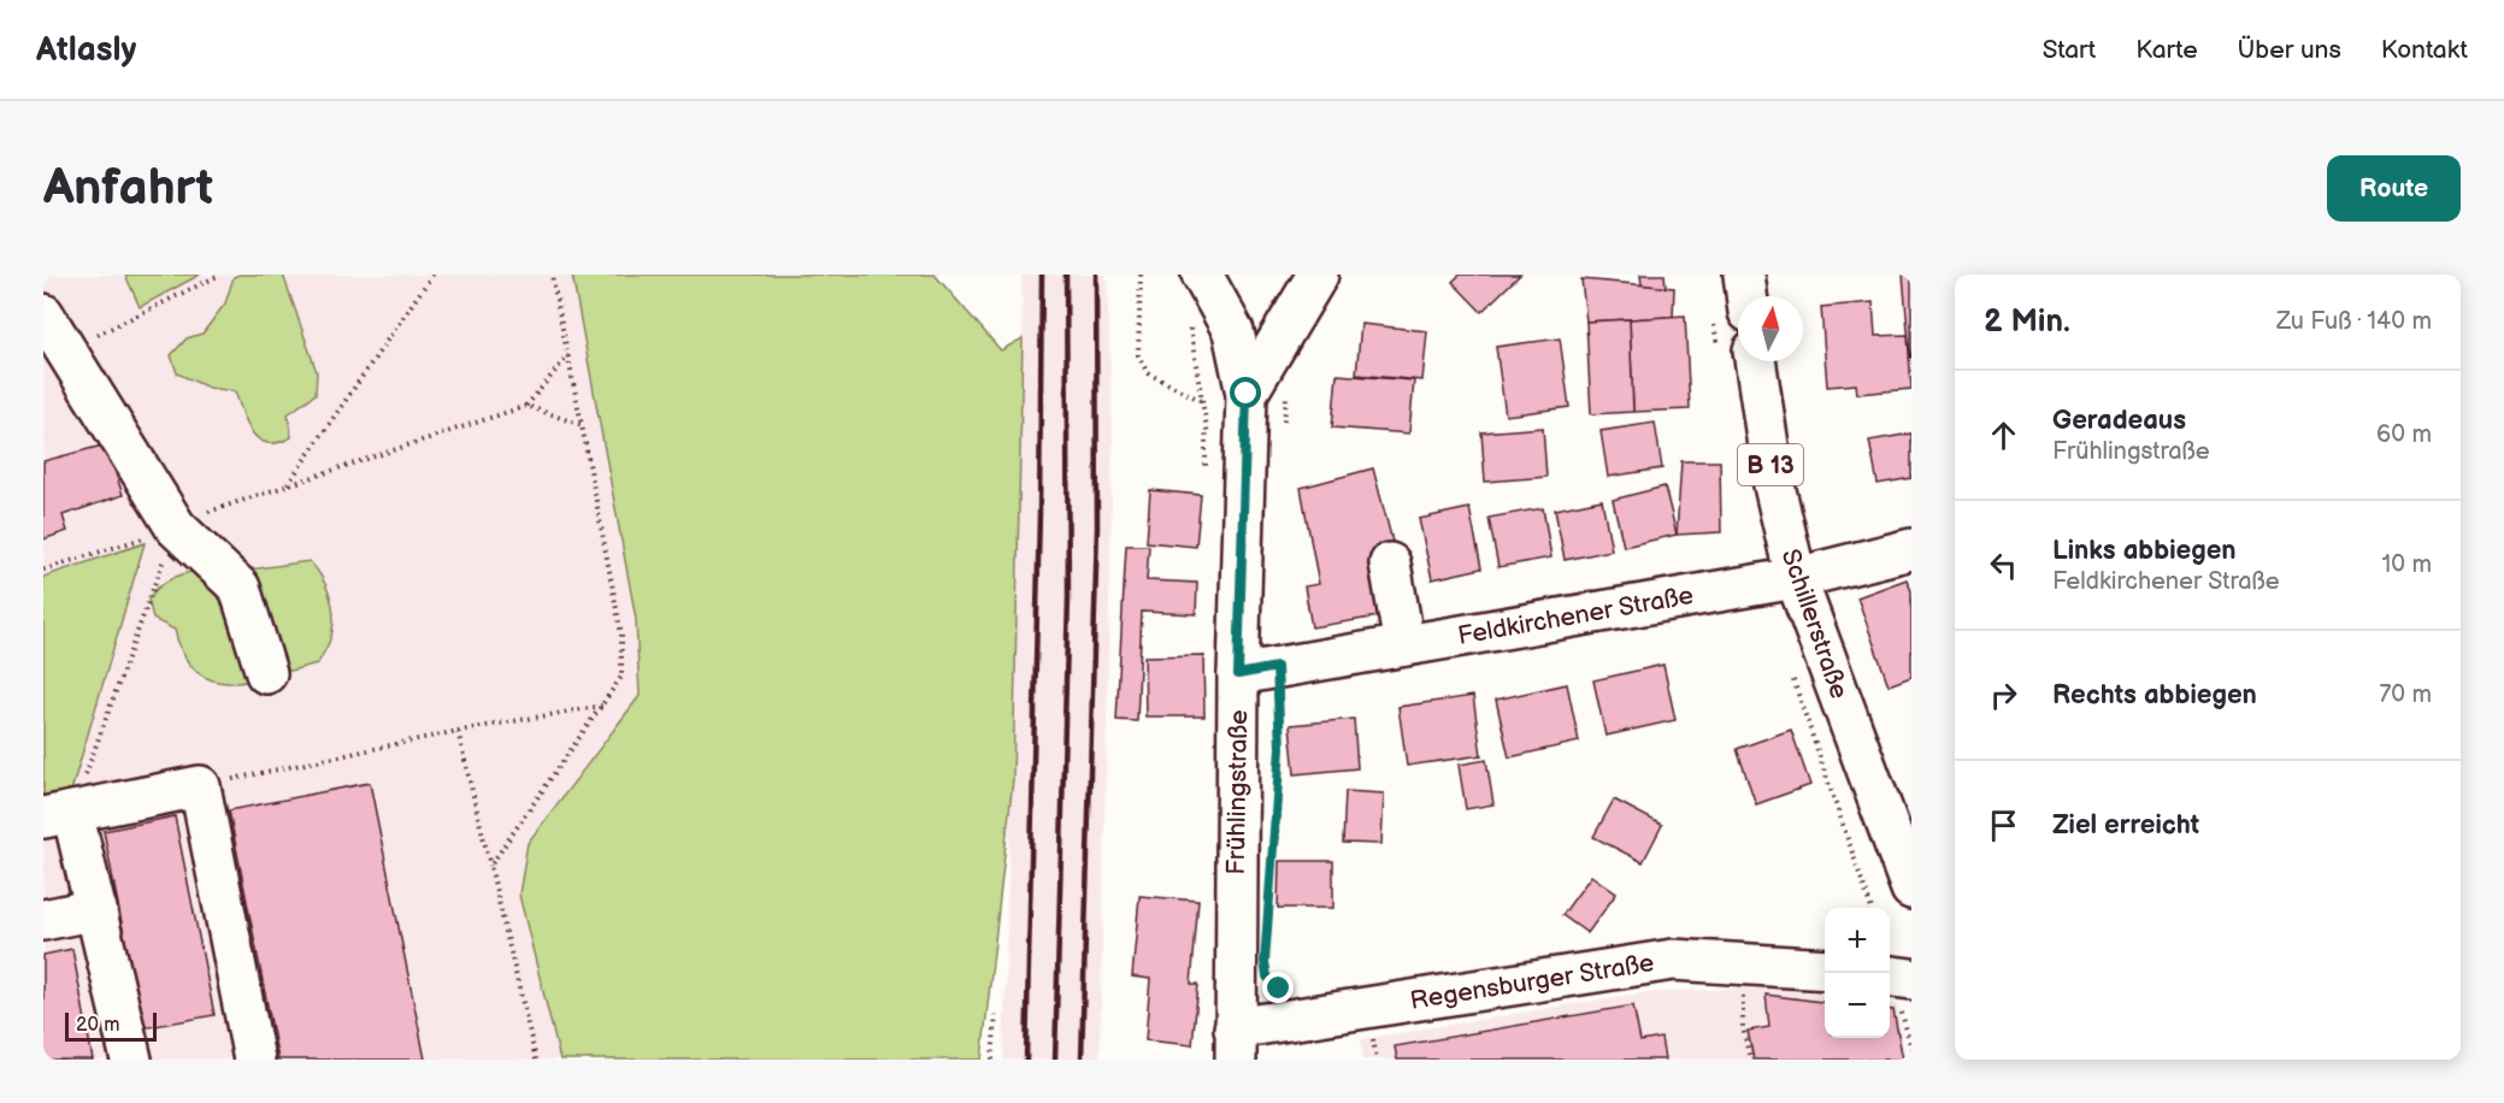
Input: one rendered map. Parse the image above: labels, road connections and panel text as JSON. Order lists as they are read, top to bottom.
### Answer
{
  "streets": {
    "street": [
      "B 13",
      "Feldkirchener Straße",
      "Schillerstraße",
      "Frühlingstraße",
      "Regensburger Straße"
    ]
  },
  "crossings": [
    ["Feldkirchener Straße", "Schillerstraße"],
    ["Feldkirchener Straße", "Frühlingstraße"],
    ["Frühlingstraße", "Regensburger Straße"]
  ],
  "scale_bar": "20 m",
  "north": "top",
  "page": {
    "header": "Atlasly",
    "nav": [
      "Start",
      "Karte",
      "Über uns",
      "Kontakt"
    ],
    "buttons": "Route",
    "title": "Anfahrt",
    "heading": ["2 Min.", "Zu Fuß · 140 m"],
    "list": [
      ["Geradeaus", "Frühlingstraße", "60 m"],
      ["Links abbiegen", "Feldkirchener Straße", "10 m"],
      ["Rechts abbiegen", "70 m"],
      "Ziel erreicht"
    ],
    "map_buttons": ["+", "−"],
    "scale": "20 m"
  }
}
